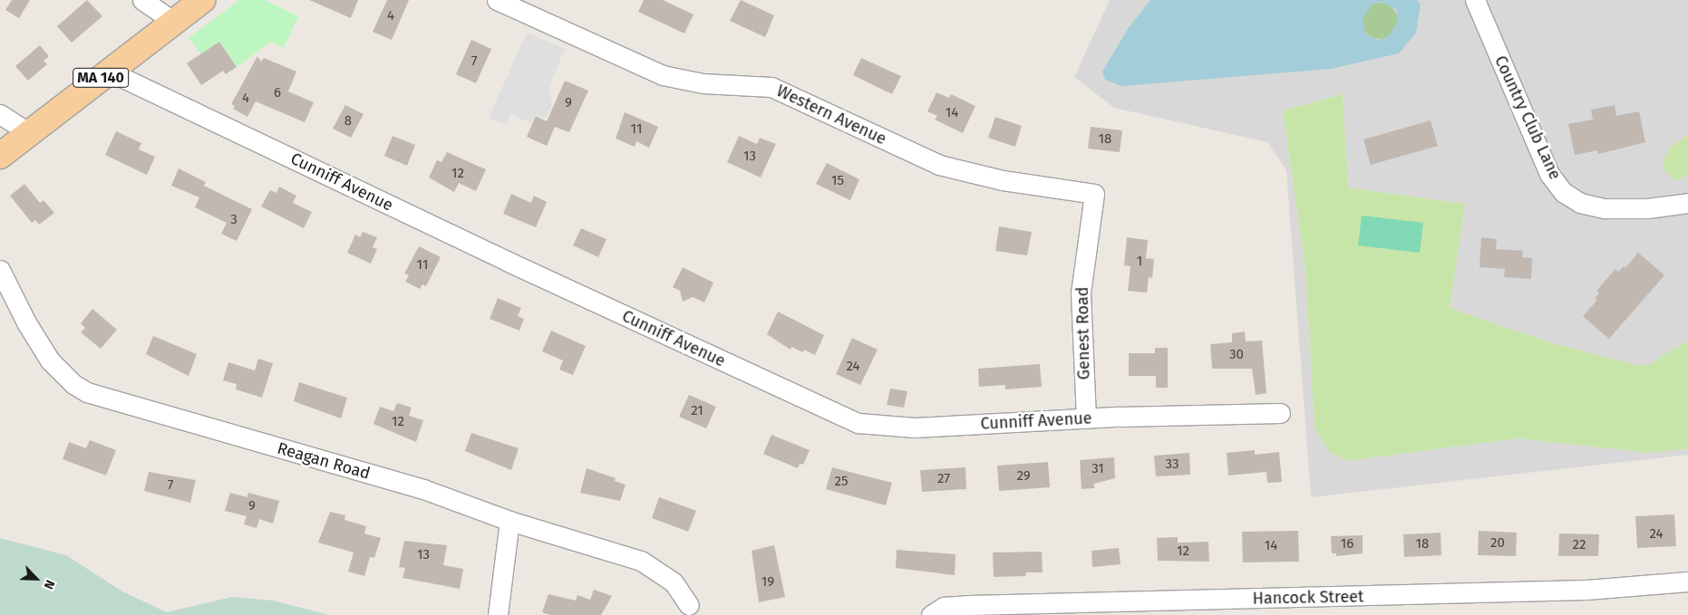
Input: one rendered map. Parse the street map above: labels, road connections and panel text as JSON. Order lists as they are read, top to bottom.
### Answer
{
  "streets": {
    "main road": ["MA 140"],
    "street": [
      "Western Avenue",
      "Country Club Lane",
      "Cunniff Avenue",
      "Genest Road",
      "Reagan Road",
      "Hancock Street"
    ]
  },
  "crossings": [
    ["MA 140", "Cunniff Avenue"],
    ["Western Avenue", "Genest Road"],
    ["Cunniff Avenue", "Genest Road"]
  ],
  "house_numbers": [
    "4",
    "7",
    "6",
    "4",
    "9",
    "14",
    "8",
    "11",
    "18",
    "13",
    "12",
    "15",
    "3",
    "1",
    "11",
    "30",
    "24",
    "21",
    "12",
    "33",
    "31",
    "29",
    "27",
    "25",
    "7",
    "9",
    "24",
    "20",
    "16",
    "18",
    "22",
    "14",
    "12",
    "13",
    "19"
  ],
  "north": "bottom right"
}
